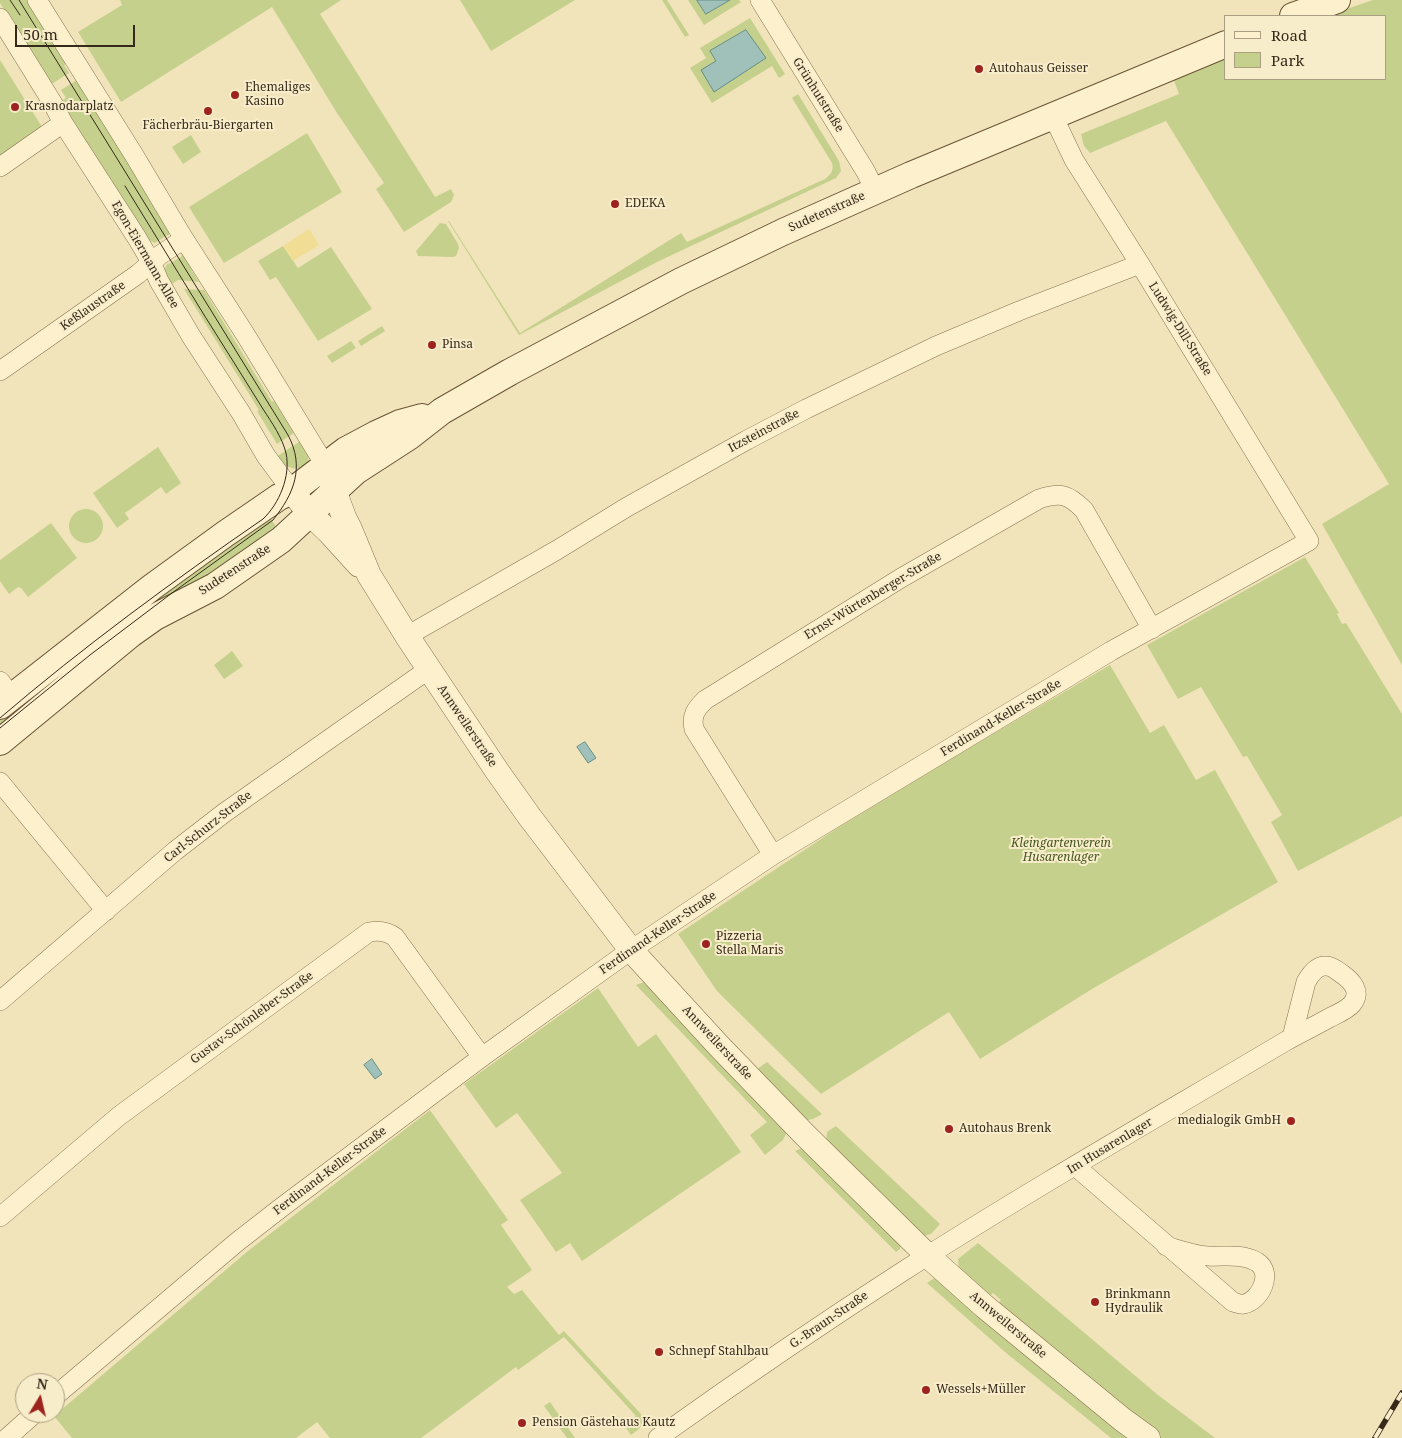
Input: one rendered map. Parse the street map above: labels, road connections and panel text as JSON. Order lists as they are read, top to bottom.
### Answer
{
  "streets": {
    "main road": ["Sudetenstraße"],
    "street": [
      "Grünhutstraße",
      "Egon-Eiermann-Allee",
      "Keßlaustraße",
      "Ludwig-Dill-Straße",
      "Itzsteinstraße",
      "Ernst-Würtenberger-Straße",
      "Ferdinand-Keller-Straße",
      "Annweilerstraße",
      "Carl-Schurz-Straße",
      "Gustav-Schönleber-Straße",
      "Im Husarenlager",
      "G.-Braun-Straße"
    ]
  },
  "crossings": [
    ["Grünhutstraße", "Sudetenstraße"],
    ["Sudetenstraße", "Egon-Eiermann-Allee"],
    ["Sudetenstraße", "Ludwig-Dill-Straße"],
    ["Sudetenstraße", "Annweilerstraße"],
    ["Egon-Eiermann-Allee", "Keßlaustraße"],
    ["Egon-Eiermann-Allee", "Annweilerstraße"],
    ["Ludwig-Dill-Straße", "Itzsteinstraße"],
    ["Ludwig-Dill-Straße", "Ferdinand-Keller-Straße"],
    ["Itzsteinstraße", "Annweilerstraße"],
    ["Ernst-Würtenberger-Straße", "Ferdinand-Keller-Straße"],
    ["Ferdinand-Keller-Straße", "Annweilerstraße"],
    ["Ferdinand-Keller-Straße", "Gustav-Schönleber-Straße"],
    ["Annweilerstraße", "Carl-Schurz-Straße"],
    ["Annweilerstraße", "Im Husarenlager"],
    ["Annweilerstraße", "G.-Braun-Straße"],
    ["Im Husarenlager", "G.-Braun-Straße"]
  ],
  "parks": ["Kleingartenverein Husarenlager"],
  "places": [
    "Autohaus Geisser",
    "Ehemaliges Kasino",
    "Krasnodarplatz",
    "Fächerbräu-Biergarten",
    "EDEKA",
    "Pinsa",
    "Pizzeria Stella Maris",
    "medialogik GmbH",
    "Autohaus Brenk",
    "Brinkmann Hydraulik",
    "Schnepf Stahlbau",
    "Wessels+Müller",
    "Pension Gästehaus Kautz"
  ],
  "legend": ["Road", "Park"],
  "scale_bar": "50 m",
  "north": "top"
}
